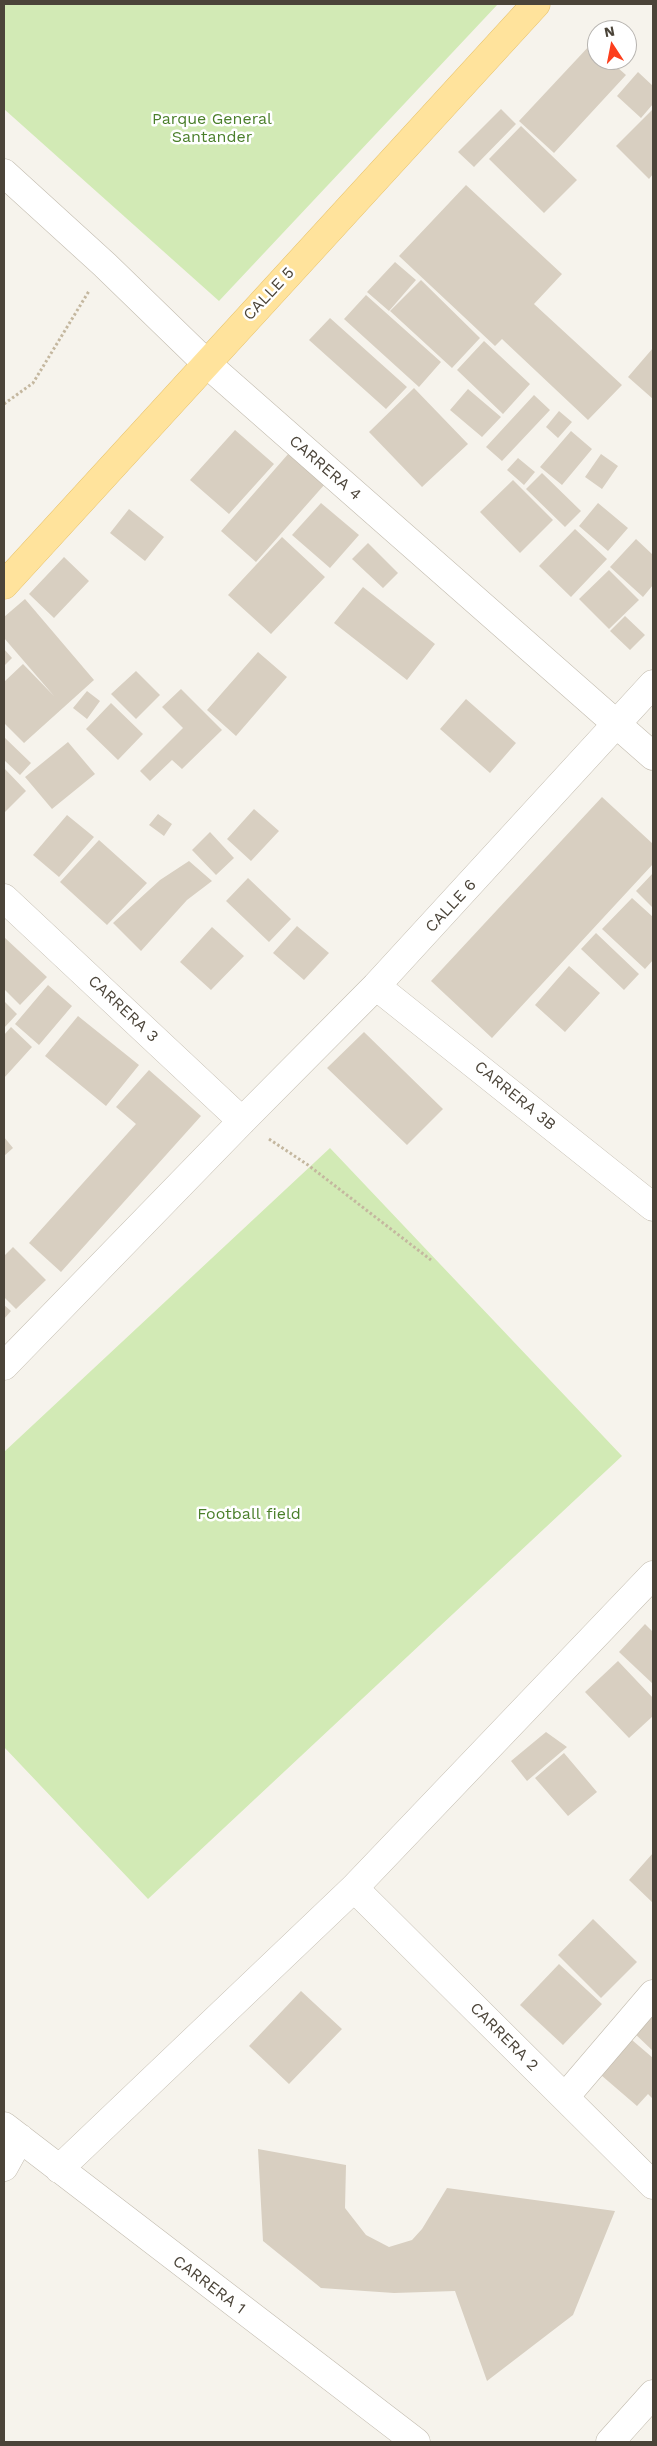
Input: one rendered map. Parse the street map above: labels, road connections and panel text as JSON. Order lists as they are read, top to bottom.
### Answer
{
  "streets": {
    "main road": ["CALLE 5"],
    "street": [
      "CARRERA 4",
      "CALLE 6",
      "CARRERA 3",
      "CARRERA 3B",
      "CARRERA 2",
      "CARRERA 1"
    ]
  },
  "crossings": [
    ["CALLE 5", "CARRERA 4"],
    ["CARRERA 4", "CALLE 6"],
    ["CALLE 6", "CARRERA 3"],
    ["CALLE 6", "CARRERA 3B"]
  ],
  "parks": ["Parque General Santander", "Football field"],
  "north": "top"
}
